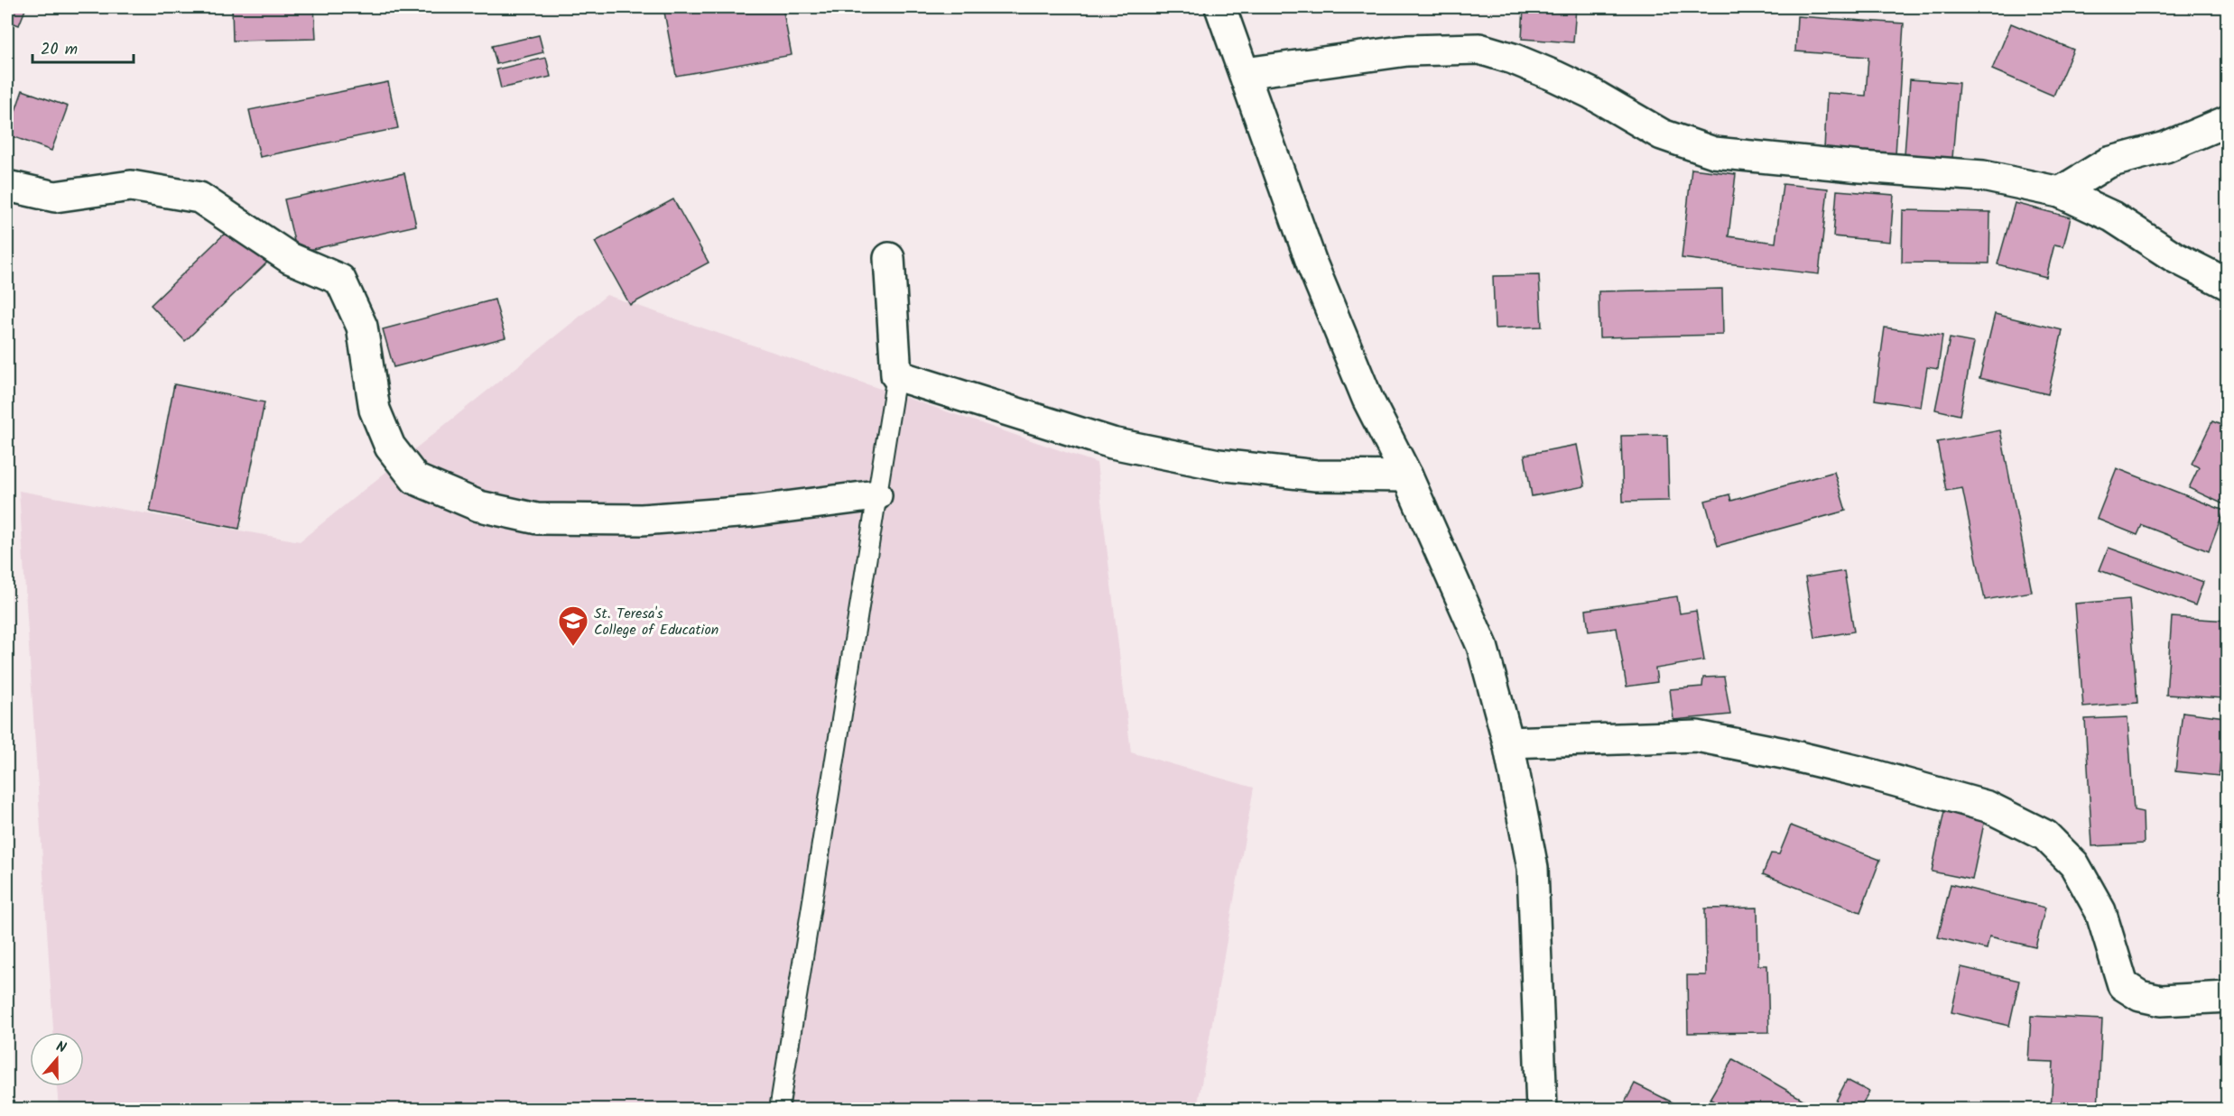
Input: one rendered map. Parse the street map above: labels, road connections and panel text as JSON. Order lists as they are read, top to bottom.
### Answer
{
  "places": {
    "school or university": ["St. Teresa's College of Education"]
  },
  "scale_bar": "20 m",
  "north": "top"
}
